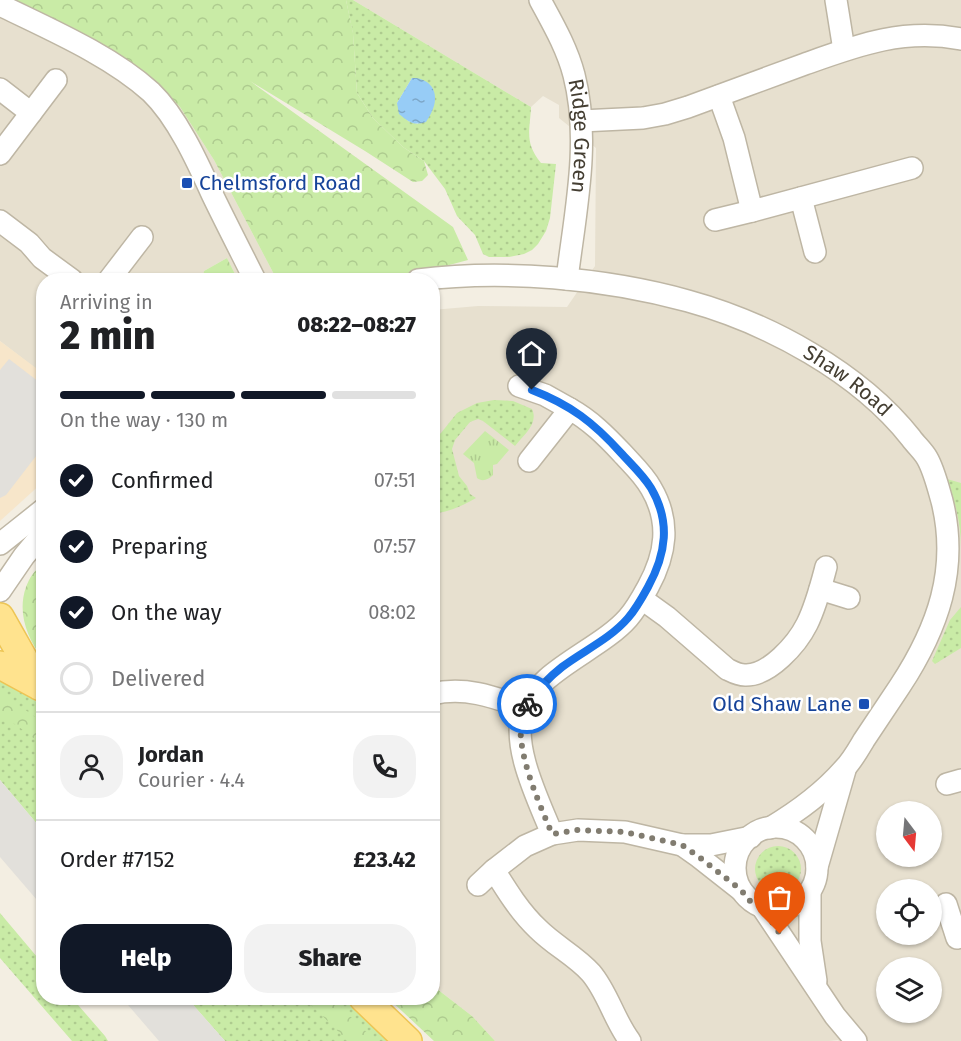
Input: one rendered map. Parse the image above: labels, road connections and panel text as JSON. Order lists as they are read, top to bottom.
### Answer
{
  "streets": {
    "street": ["Ridge Green", "Shaw Road"]
  },
  "crossings": [
    ["Ridge Green", "Shaw Road"]
  ],
  "places": {
    "transit": ["Chelmsford Road", "Old Shaw Lane"]
  },
  "north": "bottom",
  "page": {
    "heading": ["2 min", "Arriving in", "08:22–08:27"],
    "panel": [
      "Jordan",
      "Courier · 4.4",
      "Order #7152",
      "£23.42"
    ],
    "bar": "On the way · 130 m",
    "list": [
      ["Confirmed", "07:51"],
      ["Preparing", "07:57"],
      ["On the way", "08:02"],
      "Delivered"
    ],
    "buttons": ["Help", "Share"]
  }
}
